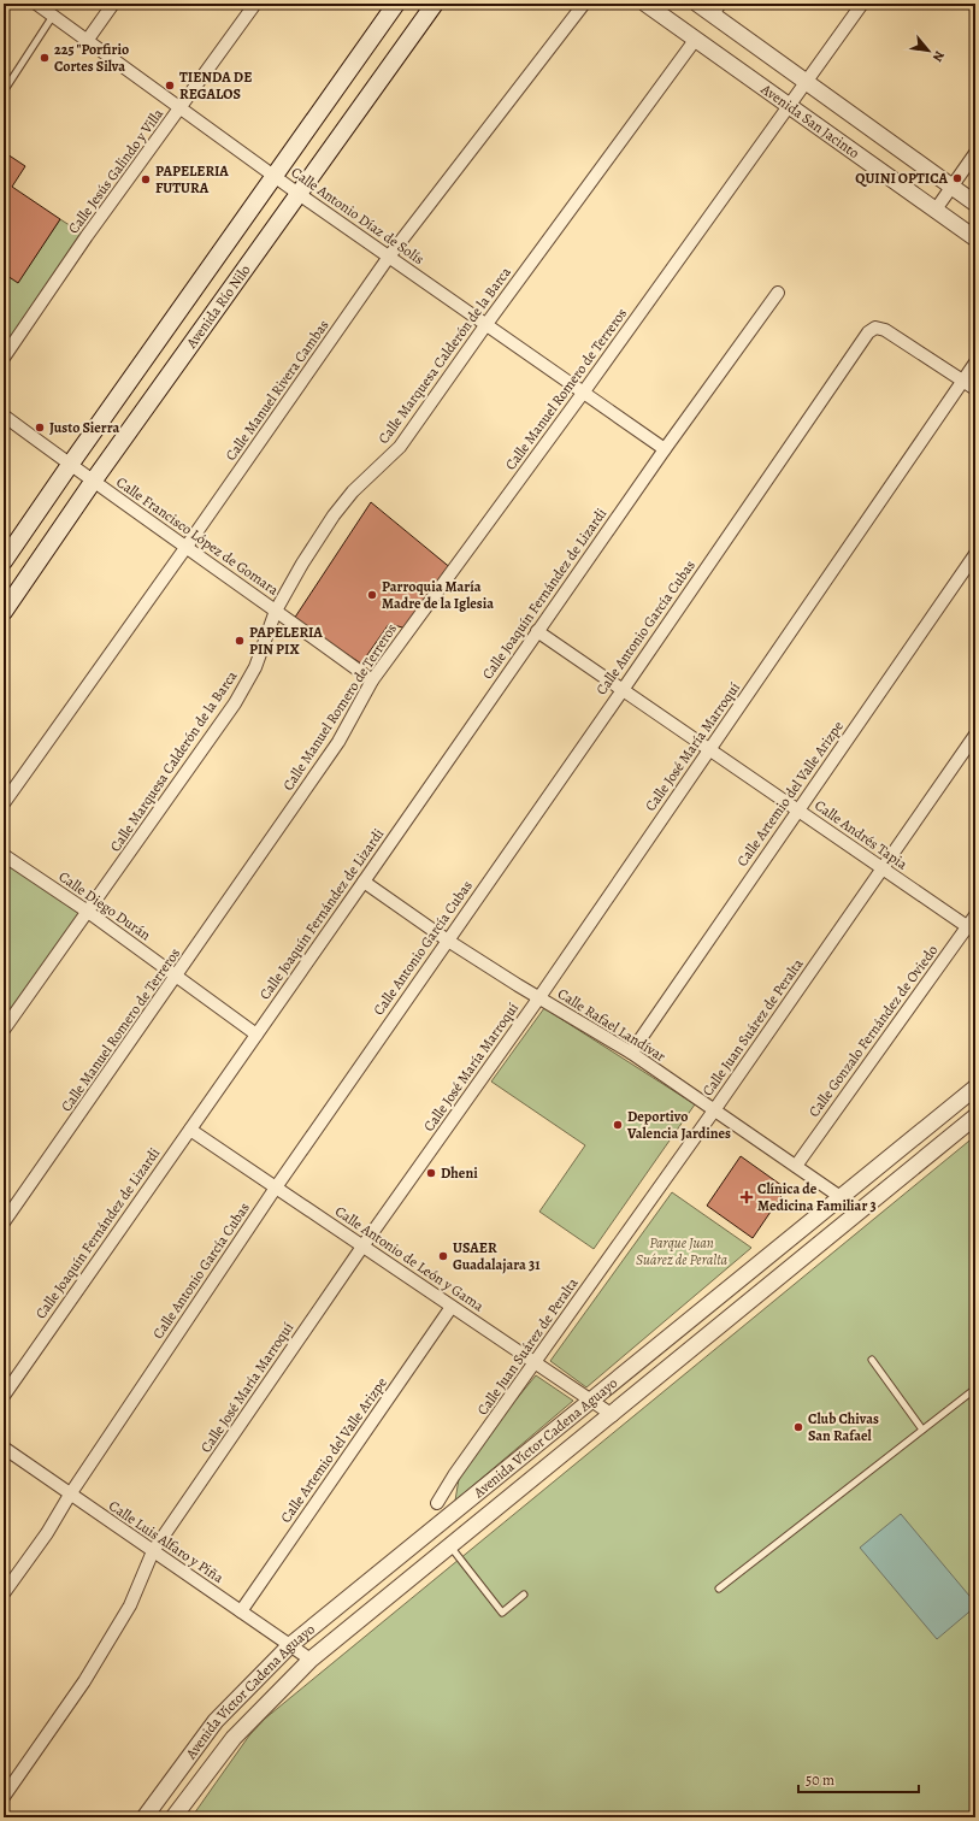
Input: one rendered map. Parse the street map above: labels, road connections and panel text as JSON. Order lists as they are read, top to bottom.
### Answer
{
  "streets": {
    "main road": ["Avenida Río Nilo"],
    "street": [
      "Avenida San Jacinto",
      "Calle Jesús Galindo y Villa",
      "Calle Antonio Díaz de Solís",
      "Calle Marquesa Calderón de la Barca",
      "Calle Manuel Romero de Terreros",
      "Calle Manuel Rivera Cambas",
      "Calle Francisco López de Gomara",
      "Calle Joaquín Fernández de Lizardi",
      "Calle Antonio García Cubas",
      "Calle José María Marroquí",
      "Calle Artemio del Valle Arizpe",
      "Calle Andrés Tapia",
      "Calle Diego Durán",
      "Calle Rafael Landívar",
      "Calle Juan Suárez de Peralta",
      "Calle Gonzalo Fernández de Oviedo",
      "Calle Antonio de León y Gama",
      "Avenida Víctor Cadena Aguayo",
      "Calle Luis Alfaro y Piña"
    ]
  },
  "crossings": [
    ["Avenida San Jacinto", "Calle Marquesa Calderón de la Barca"],
    ["Avenida San Jacinto", "Calle Manuel Romero de Terreros"],
    ["Calle Jesús Galindo y Villa", "Calle Antonio Díaz de Solís"],
    ["Calle Antonio Díaz de Solís", "Avenida Río Nilo"],
    ["Calle Antonio Díaz de Solís", "Calle Marquesa Calderón de la Barca"],
    ["Calle Antonio Díaz de Solís", "Calle Manuel Romero de Terreros"],
    ["Calle Antonio Díaz de Solís", "Calle Manuel Rivera Cambas"],
    ["Calle Antonio Díaz de Solís", "Calle Joaquín Fernández de Lizardi"],
    ["Avenida Río Nilo", "Calle Francisco López de Gomara"],
    ["Calle Marquesa Calderón de la Barca", "Calle Francisco López de Gomara"],
    ["Calle Marquesa Calderón de la Barca", "Calle Diego Durán"],
    ["Calle Manuel Romero de Terreros", "Calle Francisco López de Gomara"],
    ["Calle Manuel Romero de Terreros", "Calle Diego Durán"],
    ["Calle Manuel Rivera Cambas", "Calle Francisco López de Gomara"],
    ["Calle Joaquín Fernández de Lizardi", "Calle Andrés Tapia"],
    ["Calle Joaquín Fernández de Lizardi", "Calle Diego Durán"],
    ["Calle Joaquín Fernández de Lizardi", "Calle Rafael Landívar"],
    ["Calle Joaquín Fernández de Lizardi", "Calle Antonio de León y Gama"],
    ["Calle Antonio García Cubas", "Calle José María Marroquí"],
    ["Calle Antonio García Cubas", "Calle Andrés Tapia"],
    ["Calle Antonio García Cubas", "Calle Rafael Landívar"],
    ["Calle Antonio García Cubas", "Calle Antonio de León y Gama"],
    ["Calle Antonio García Cubas", "Calle Luis Alfaro y Piña"],
    ["Calle José María Marroquí", "Calle Andrés Tapia"],
    ["Calle José María Marroquí", "Calle Rafael Landívar"],
    ["Calle José María Marroquí", "Calle Antonio de León y Gama"],
    ["Calle José María Marroquí", "Calle Luis Alfaro y Piña"],
    ["Calle Artemio del Valle Arizpe", "Calle Andrés Tapia"],
    ["Calle Artemio del Valle Arizpe", "Calle Rafael Landívar"],
    ["Calle Artemio del Valle Arizpe", "Calle Antonio de León y Gama"],
    ["Calle Artemio del Valle Arizpe", "Calle Luis Alfaro y Piña"],
    ["Calle Andrés Tapia", "Calle Juan Suárez de Peralta"],
    ["Calle Andrés Tapia", "Calle Gonzalo Fernández de Oviedo"],
    ["Calle Rafael Landívar", "Calle Juan Suárez de Peralta"],
    ["Calle Rafael Landívar", "Calle Gonzalo Fernández de Oviedo"],
    ["Calle Rafael Landívar", "Avenida Víctor Cadena Aguayo"],
    ["Calle Juan Suárez de Peralta", "Calle Antonio de León y Gama"],
    ["Calle Antonio de León y Gama", "Avenida Víctor Cadena Aguayo"],
    ["Avenida Víctor Cadena Aguayo", "Calle Luis Alfaro y Piña"]
  ],
  "parks": ["Parque Juan Suárez de Peralta"],
  "places": {
    "other": [
      "225 \"Porfirio Cortes Silva",
      "TIENDA DE REGALOS",
      "QUINI OPTICA",
      "PAPELERIA FUTURA",
      "Justo Sierra",
      "Parroquia María Madre de la Iglesia",
      "PAPELERIA PIN PIX",
      "Deportivo Valencia Jardines",
      "Dheni",
      "USAER Guadalajara 31",
      "Club Chivas San Rafael"
    ],
    "health": ["Clínica de Medicina Familiar 3"]
  },
  "scale_bar": "50 m",
  "north": "bottom right"
}
